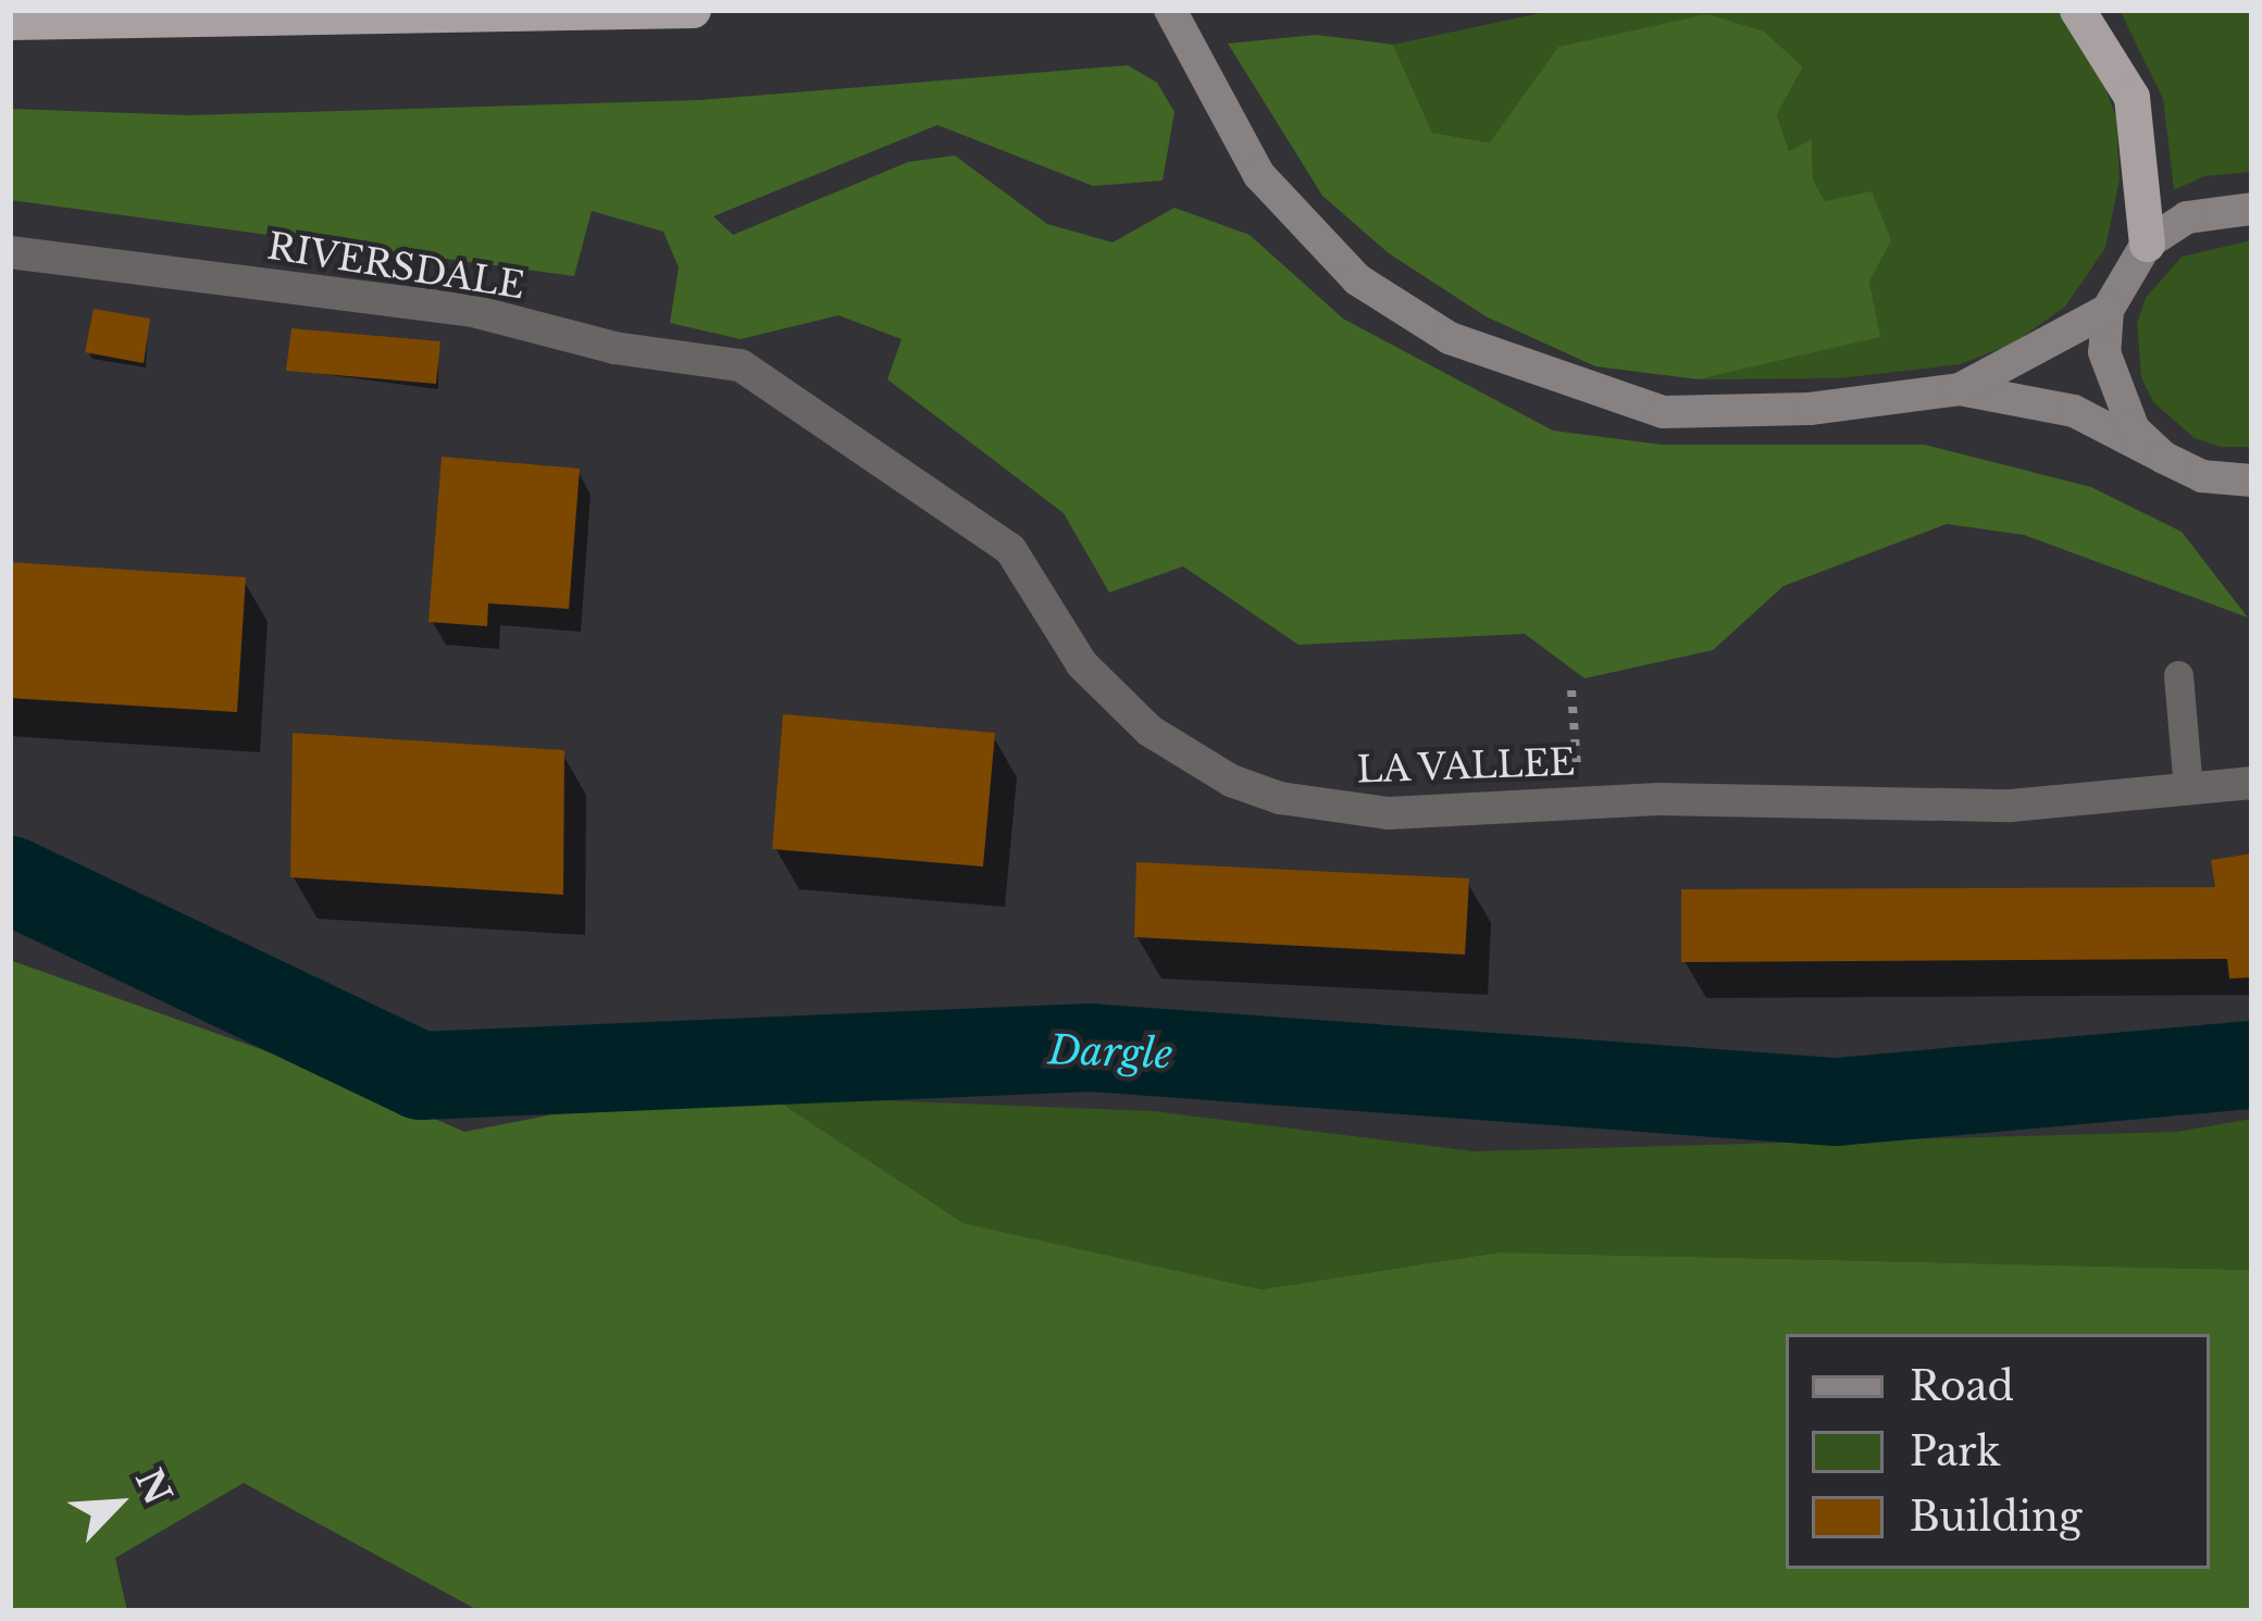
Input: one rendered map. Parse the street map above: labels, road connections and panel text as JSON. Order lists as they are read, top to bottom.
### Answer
{
  "streets": {
    "street": ["RIVERSDALE", "LA VALLEE"]
  },
  "crossings": [
    ["RIVERSDALE", "LA VALLEE"]
  ],
  "water": ["Dargle"],
  "legend": ["Road", "Park", "Building"],
  "north": "top right"
}
